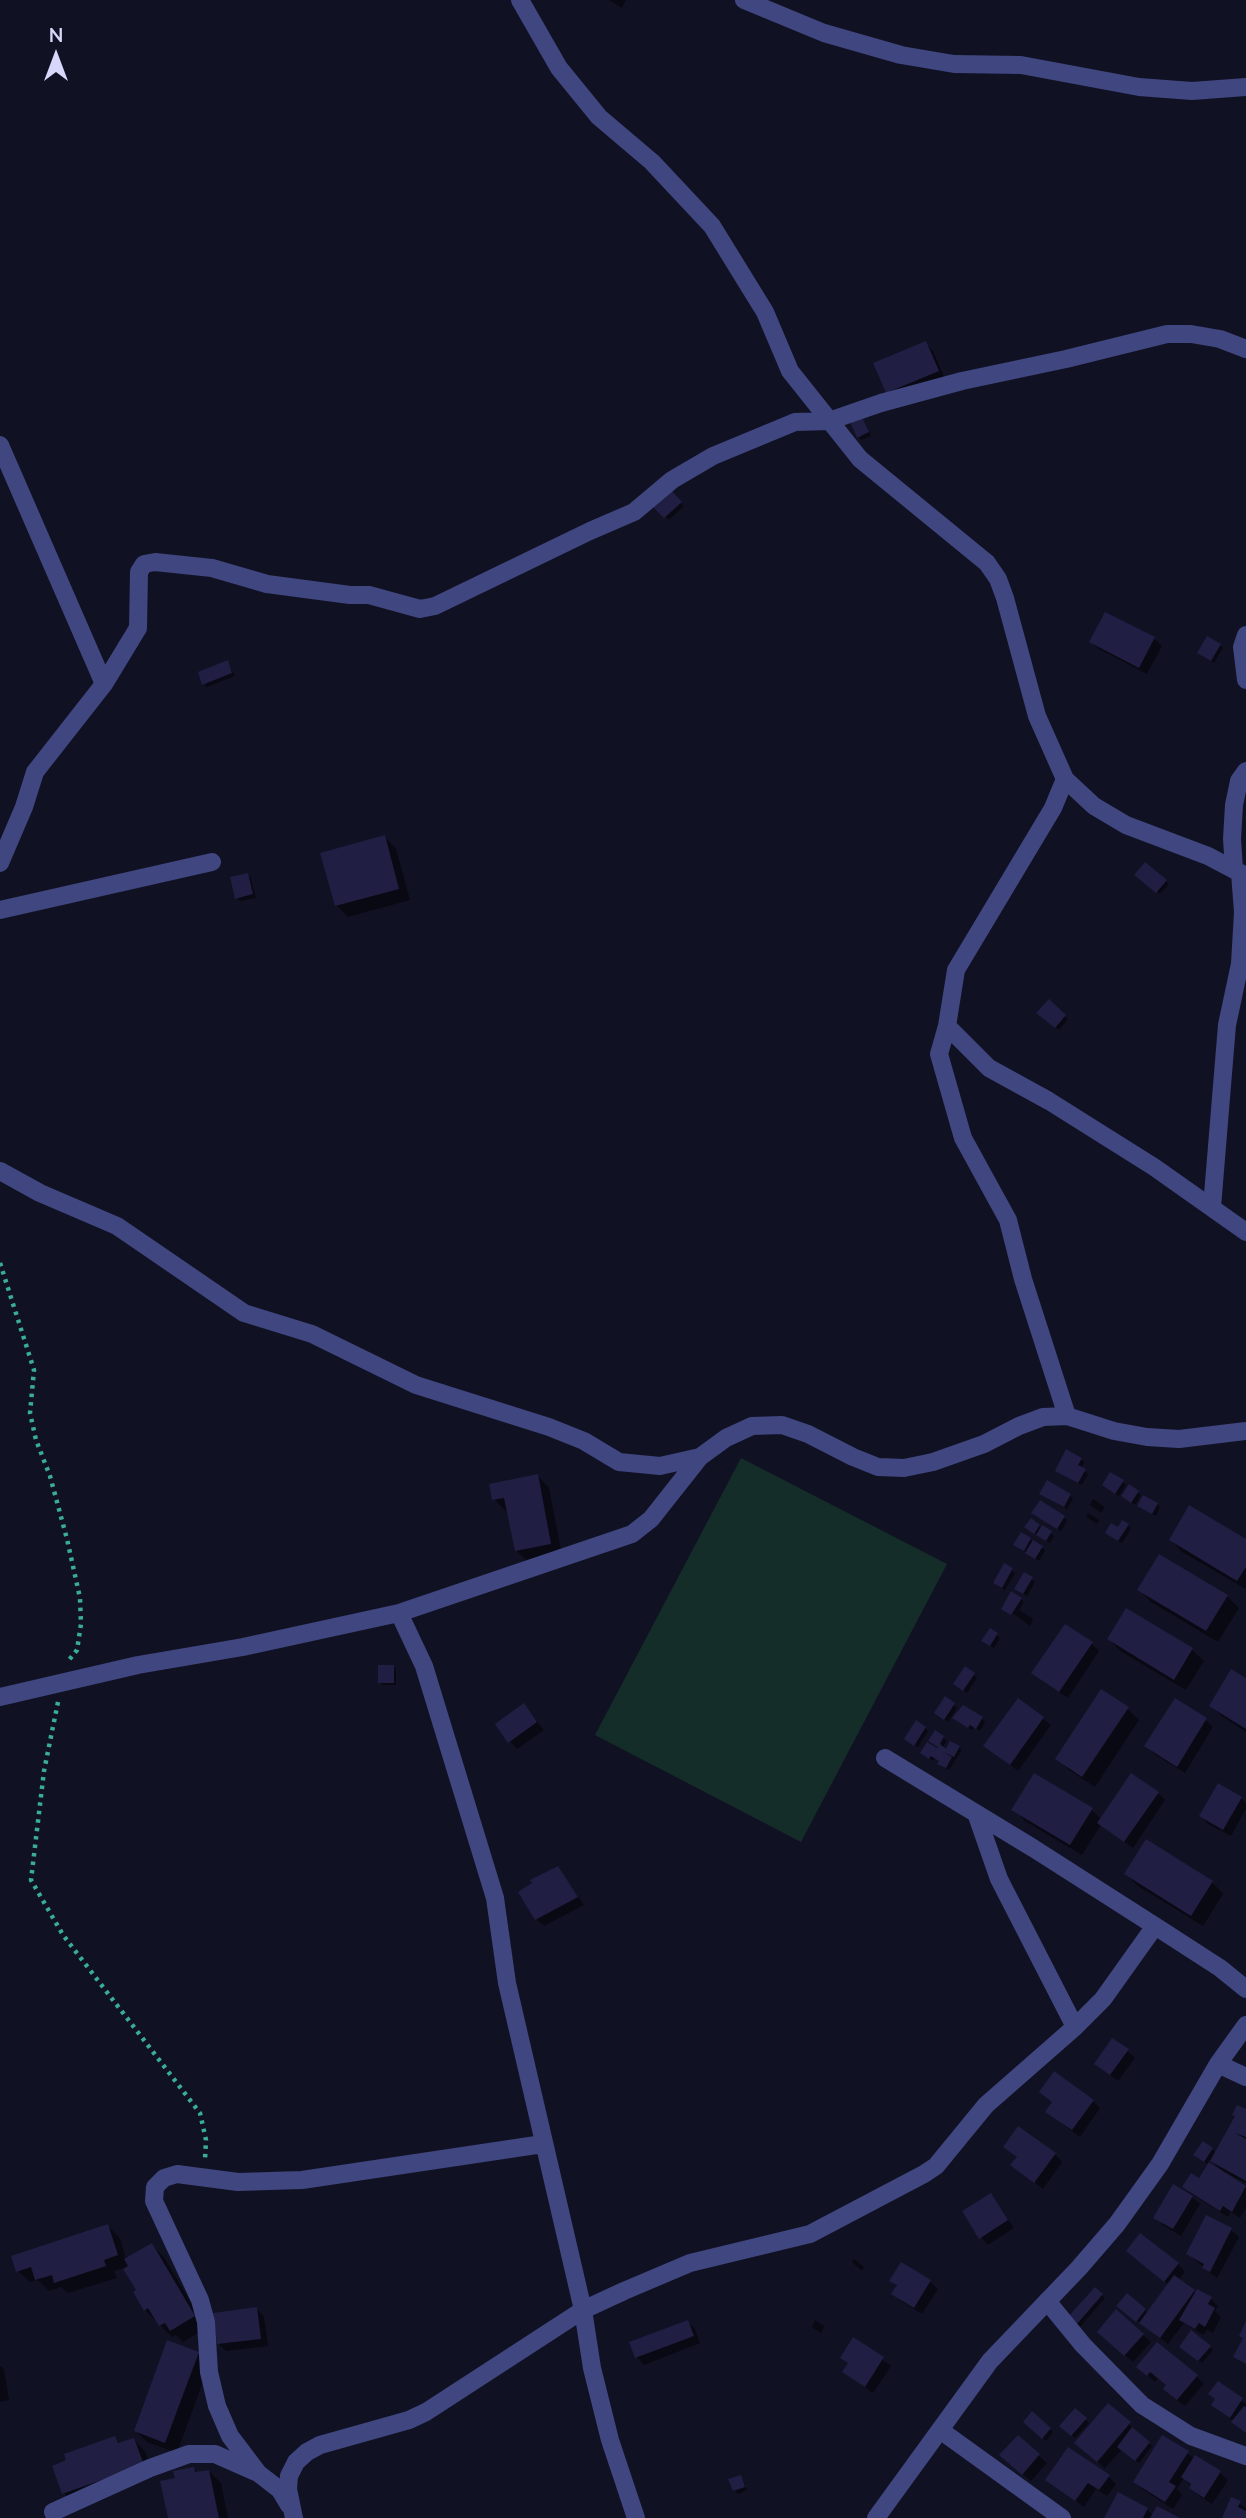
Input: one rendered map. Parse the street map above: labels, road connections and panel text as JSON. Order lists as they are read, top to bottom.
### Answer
{
  "north": "top"
}
